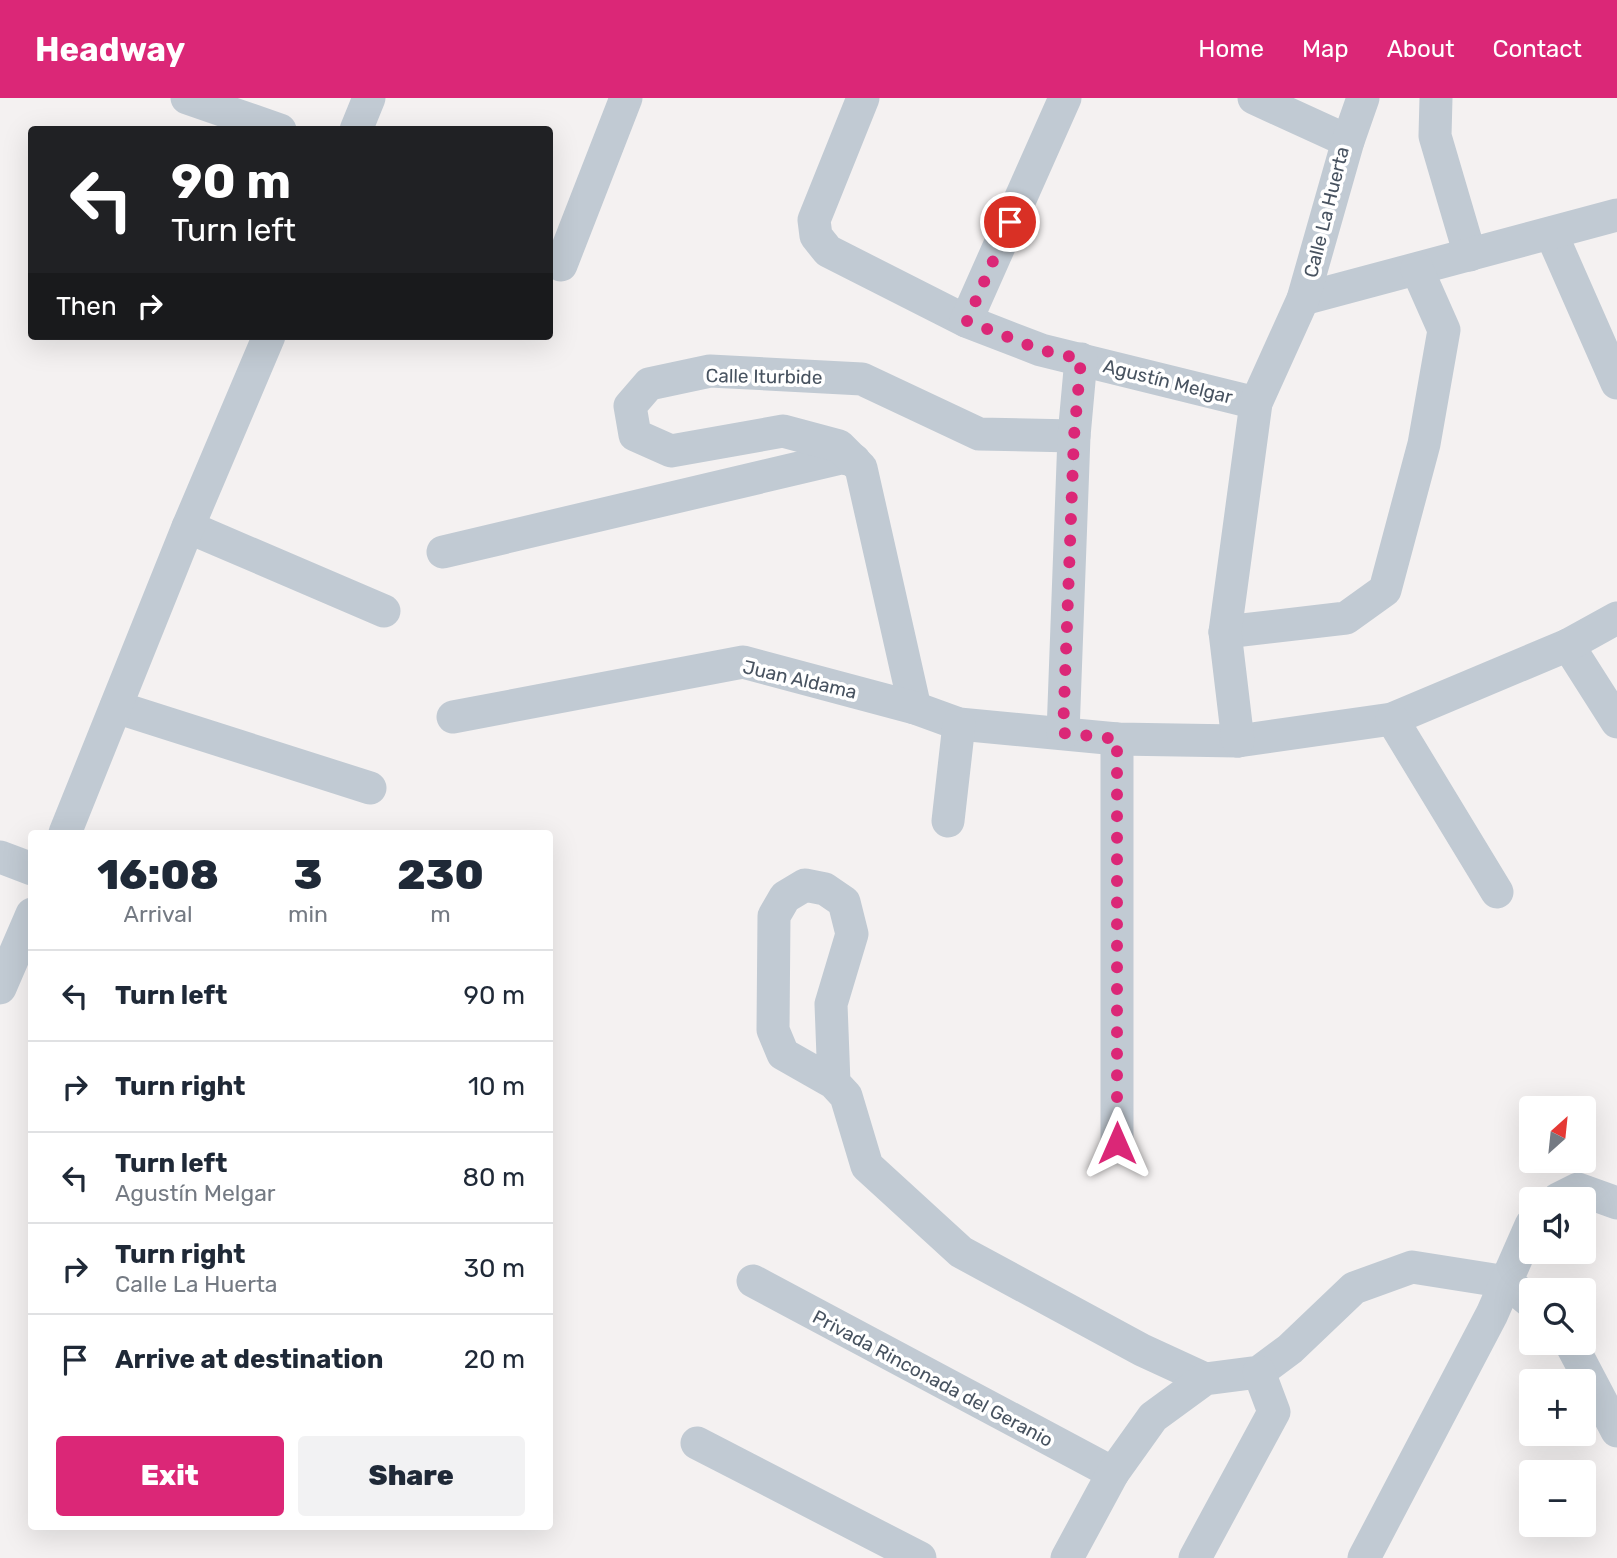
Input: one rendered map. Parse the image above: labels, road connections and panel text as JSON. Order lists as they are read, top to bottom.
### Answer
{
  "streets": {
    "street": [
      "Calle La Huerta",
      "Calle Iturbide",
      "Agustín Melgar",
      "Juan Aldama",
      "Privada Rinconada del Geranio"
    ]
  },
  "crossings": [
    ["Calle La Huerta", "Agustín Melgar"],
    ["Agustín Melgar", "Juan Aldama"]
  ],
  "north": "top right",
  "page": {
    "header": "Headway",
    "nav": [
      "Home",
      "Map",
      "About",
      "Contact"
    ],
    "turn": ["90 m", "Turn left"],
    "then": "Then",
    "eta": [
      "16:08",
      "Arrival",
      "3",
      "min",
      "230",
      "m"
    ],
    "list": [
      {
        "name": "Turn left",
        "value": "90 m"
      },
      {
        "name": "Turn right",
        "value": "10 m"
      },
      {
        "name": "Turn left",
        "note": "Agustín Melgar",
        "value": "80 m"
      },
      {
        "name": "Turn right",
        "note": "Calle La Huerta",
        "value": "30 m"
      },
      {
        "name": "Arrive at destination",
        "value": "20 m"
      }
    ],
    "map_buttons": ["+", "−"],
    "buttons": ["Exit", "Share"]
  }
}
